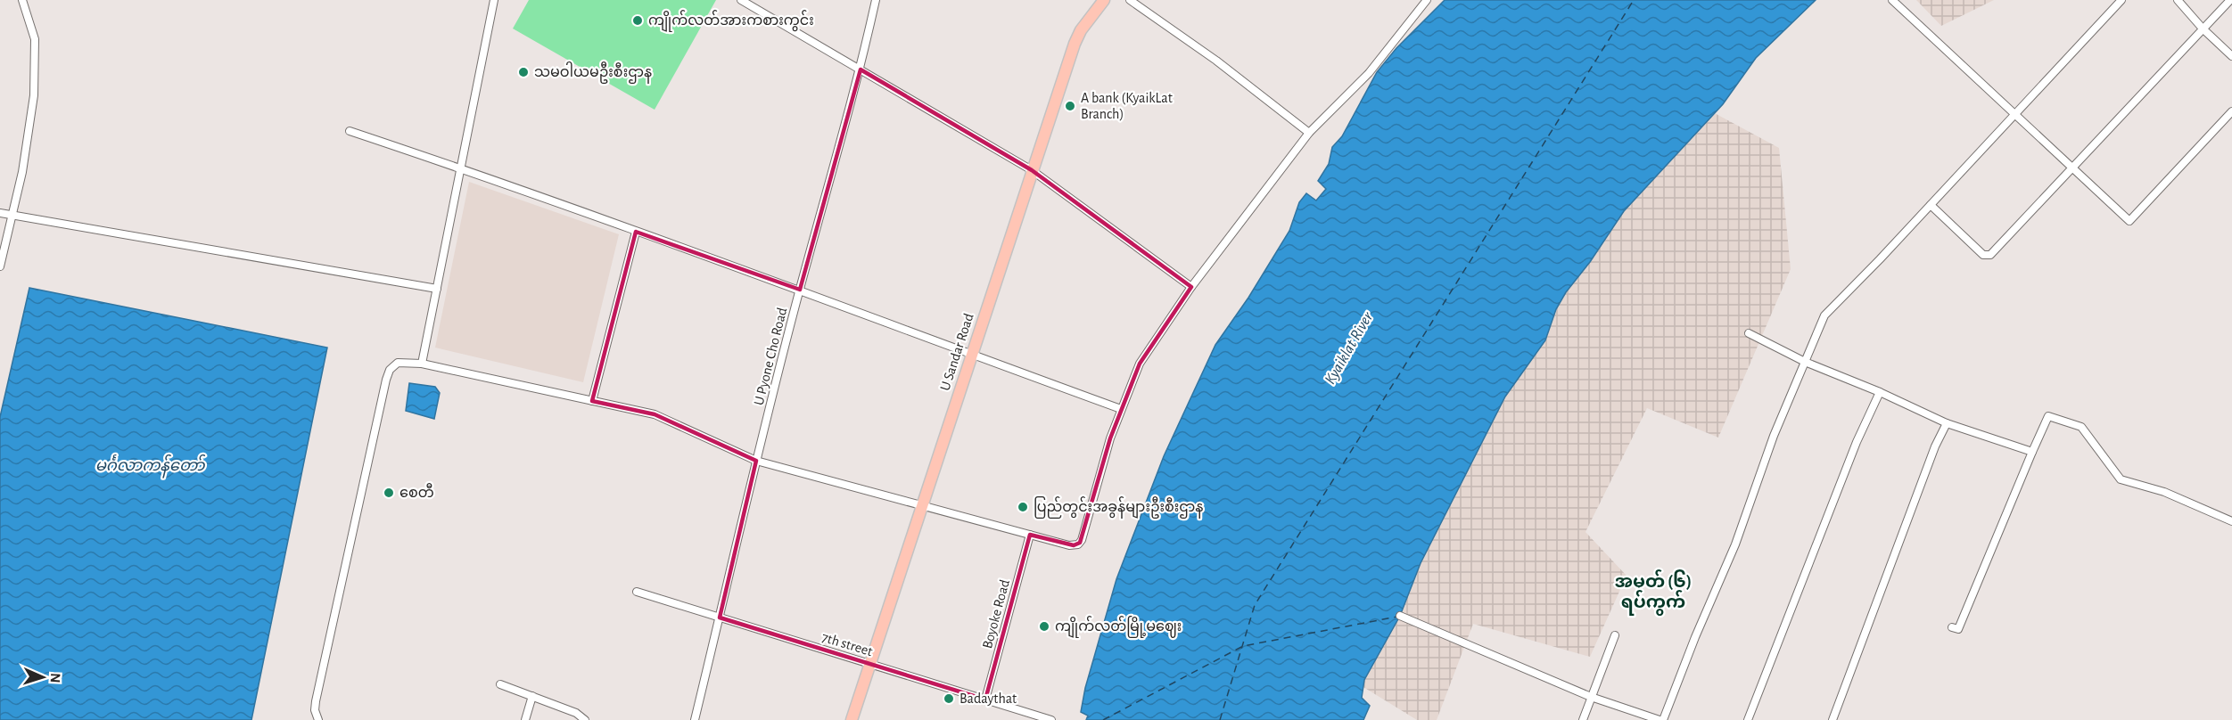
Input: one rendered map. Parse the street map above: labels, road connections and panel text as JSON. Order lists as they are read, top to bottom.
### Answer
{
  "streets": {
    "main road": ["U Sandar Road"],
    "street": ["U Pyone Cho Road", "Boyoke Road", "7th street"]
  },
  "crossings": [
    ["U Sandar Road", "7th street"],
    ["U Pyone Cho Road", "7th street"],
    ["Boyoke Road", "7th street"]
  ],
  "districts": ["အမှတ် (၆) ရပ်ကွက်"],
  "water": ["Kyaiklat River", "မင်္ဂလာကန်တော်"],
  "places": [
    "ကျိုက်လတ်အားကစားကွင်း",
    "သမဝါယမဦးစီးဌာန",
    "A bank (KyaikLat Branch)",
    "စေတီ",
    "ပြည်တွင်းအခွန်များဦးစီးဌာန",
    "ကျိုက်လတ်မြို့မဈေး",
    "Badaythat"
  ],
  "north": "right"
}
